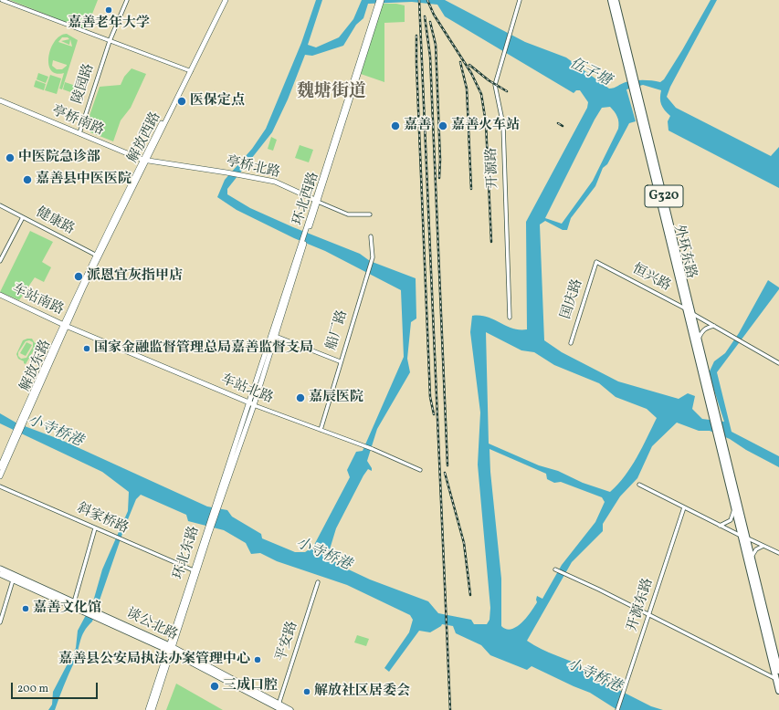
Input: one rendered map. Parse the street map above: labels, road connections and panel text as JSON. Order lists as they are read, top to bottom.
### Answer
{
  "streets": {
    "highway": ["G320", "外环东路"],
    "main road": ["谈公北路"],
    "street": [
      "陵园路",
      "亭桥南路",
      "解放西路",
      "亭桥北路",
      "开源路",
      "环北西路",
      "健康路",
      "恒兴路",
      "国庆路",
      "车站南路",
      "船厂路",
      "解放东路",
      "车站北路",
      "斜家桥路",
      "环北东路",
      "开源东路",
      "平安路"
    ]
  },
  "crossings": [
    ["陵园路", "亭桥南路"],
    ["亭桥南路", "解放西路"],
    ["亭桥南路", "亭桥北路"],
    ["解放西路", "亭桥北路"],
    ["解放西路", "健康路"],
    ["解放西路", "车站南路"],
    ["解放西路", "解放东路"],
    ["解放西路", "车站北路"],
    ["亭桥北路", "环北西路"],
    ["G320", "外环东路"],
    ["环北西路", "车站北路"],
    ["环北西路", "环北东路"],
    ["外环东路", "恒兴路"],
    ["恒兴路", "国庆路"],
    ["车站南路", "解放东路"],
    ["车站南路", "车站北路"],
    ["船厂路", "车站北路"],
    ["解放东路", "车站北路"],
    ["车站北路", "环北东路"],
    ["斜家桥路", "环北东路"],
    ["环北东路", "谈公北路"],
    ["谈公北路", "平安路"]
  ],
  "districts": ["魏塘街道"],
  "water": ["伍子塘", "小寺桥港"],
  "places": [
    "嘉善老年大学",
    "医保定点",
    "嘉善",
    "嘉善火车站",
    "中医院急诊部",
    "嘉善县中医医院",
    "派恩宜灰指甲店",
    "国家金融监督管理总局嘉善监督支局",
    "嘉辰医院",
    "嘉善文化馆",
    "嘉善县公安局执法办案管理中心",
    "三成口腔",
    "解放社区居委会"
  ],
  "scale_bar": "200 m"
}
